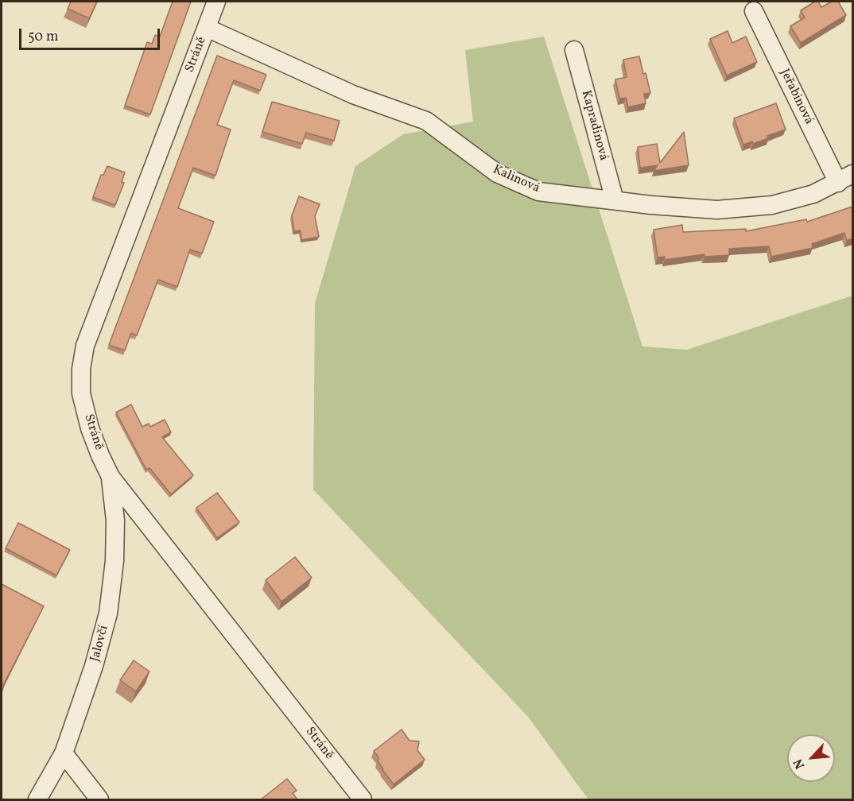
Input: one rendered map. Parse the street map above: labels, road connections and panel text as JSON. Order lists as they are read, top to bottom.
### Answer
{
  "streets": {
    "street": [
      "Stráně",
      "Jeřabinová",
      "Kapradinová",
      "Kalinová",
      "Jalovčí"
    ]
  },
  "crossings": [
    ["Stráně", "Kalinová"],
    ["Stráně", "Jalovčí"],
    ["Jeřabinová", "Kalinová"],
    ["Kapradinová", "Kalinová"]
  ],
  "scale_bar": "50 m",
  "north": "bottom left"
}
